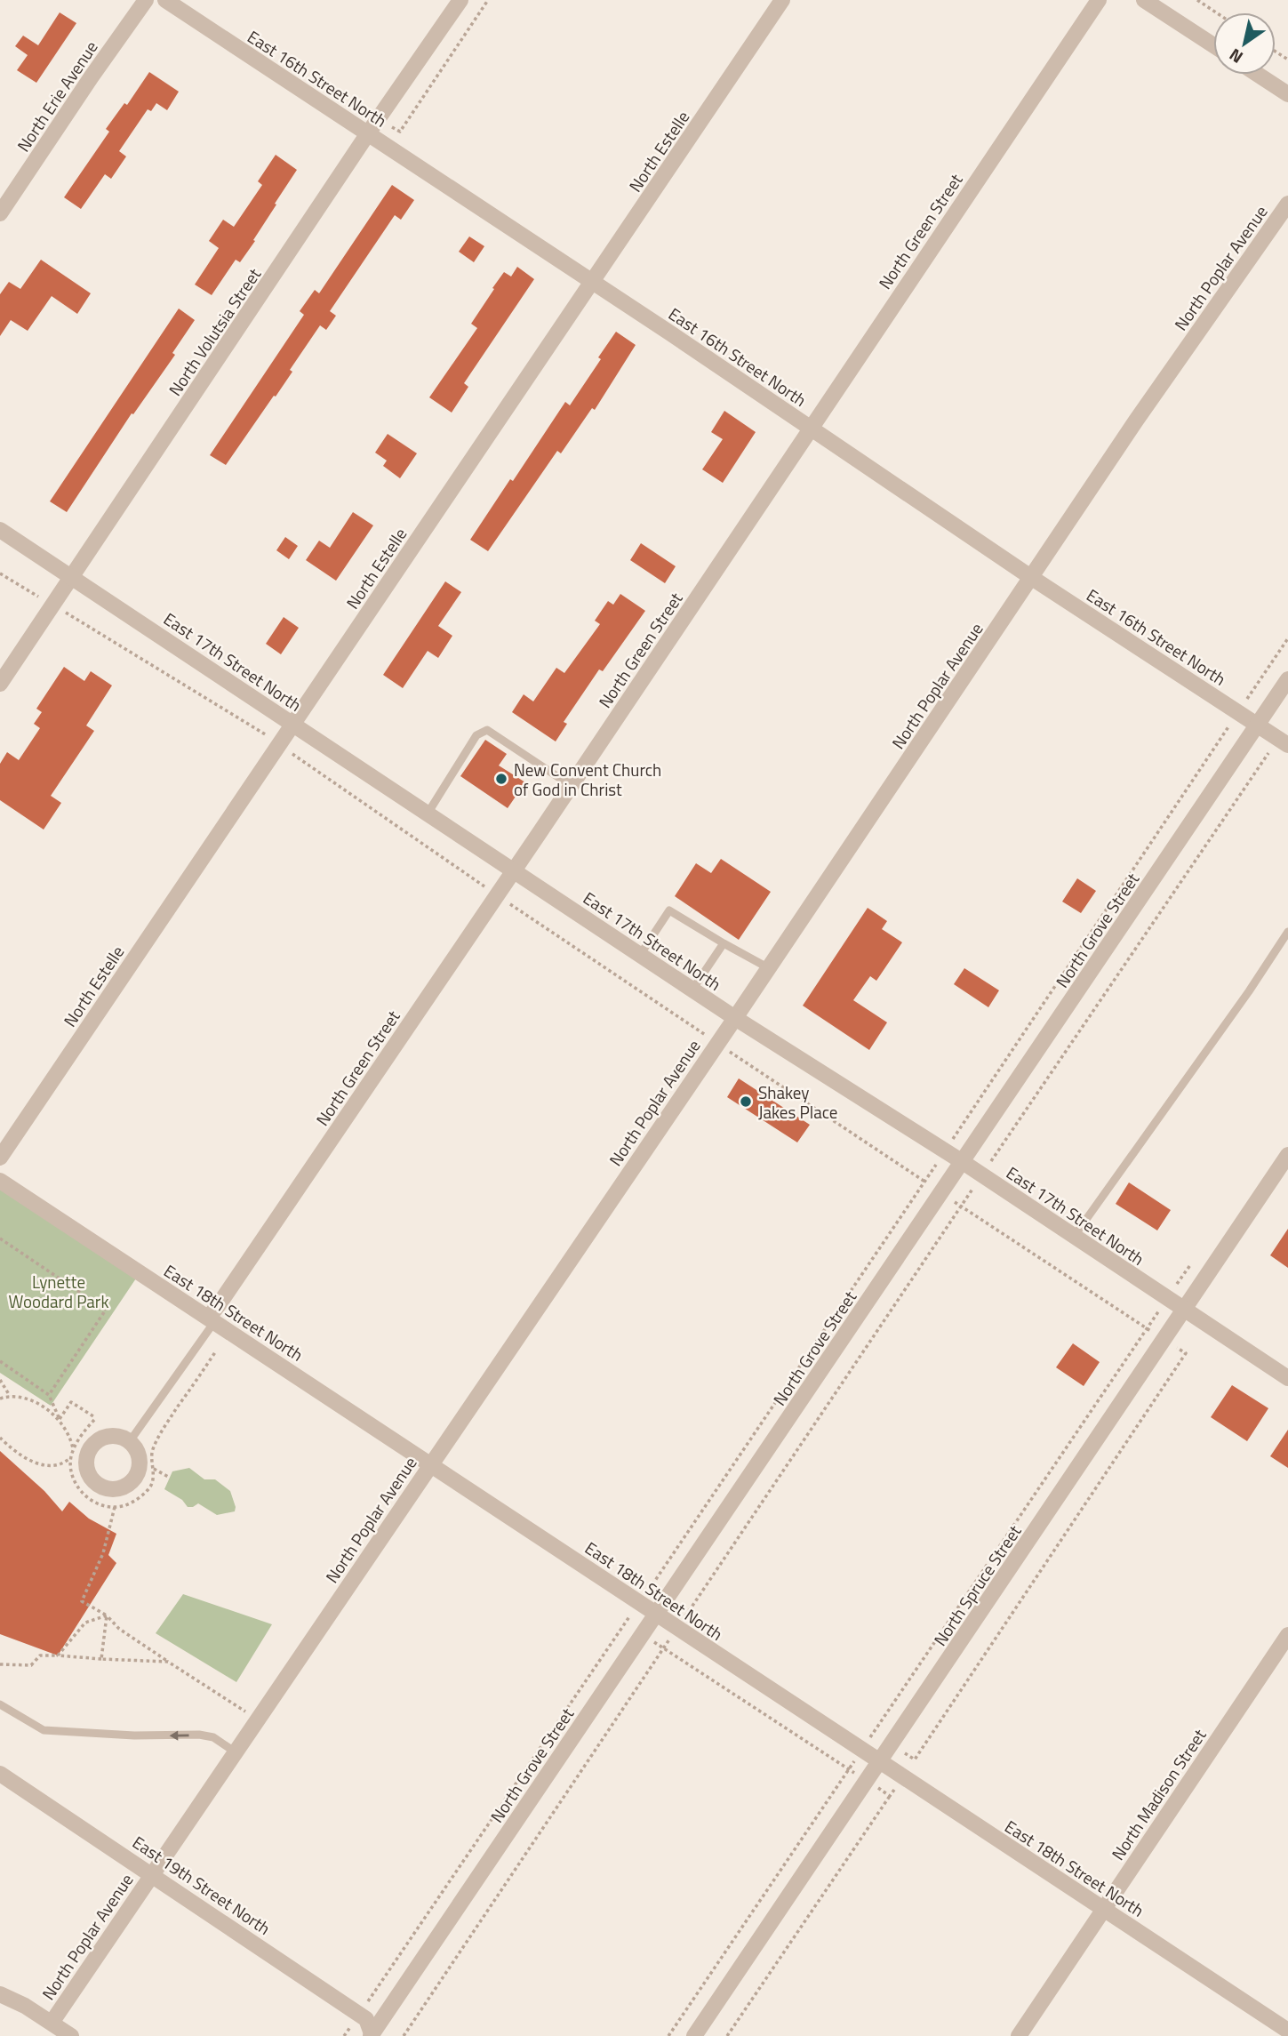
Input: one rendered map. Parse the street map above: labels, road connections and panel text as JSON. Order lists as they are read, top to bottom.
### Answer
{
  "streets": {
    "street": [
      "East 16th Street North",
      "North Erie Avenue",
      "North Estelle",
      "North Green Street",
      "North Poplar Avenue",
      "North Volutsia Street",
      "East 17th Street North",
      "North Grove Street",
      "East 18th Street North",
      "North Spruce Street",
      "North Madison Street",
      "East 19th Street North"
    ]
  },
  "crossings": [
    ["East 16th Street North", "North Estelle"],
    ["East 16th Street North", "North Green Street"],
    ["East 16th Street North", "North Poplar Avenue"],
    ["East 16th Street North", "North Volutsia Street"],
    ["East 16th Street North", "North Grove Street"],
    ["North Estelle", "East 17th Street North"],
    ["North Green Street", "East 17th Street North"],
    ["North Green Street", "East 18th Street North"],
    ["North Poplar Avenue", "East 17th Street North"],
    ["North Poplar Avenue", "East 18th Street North"],
    ["North Poplar Avenue", "East 19th Street North"],
    ["North Volutsia Street", "East 17th Street North"],
    ["East 17th Street North", "North Grove Street"],
    ["East 17th Street North", "North Spruce Street"],
    ["North Grove Street", "East 18th Street North"],
    ["North Grove Street", "East 19th Street North"],
    ["East 18th Street North", "North Spruce Street"],
    ["East 18th Street North", "North Madison Street"]
  ],
  "parks": ["Lynette Woodard Park"],
  "places": ["New Convent Church of God in Christ", "Shakey Jakes Place"],
  "north": "bottom left"
}
